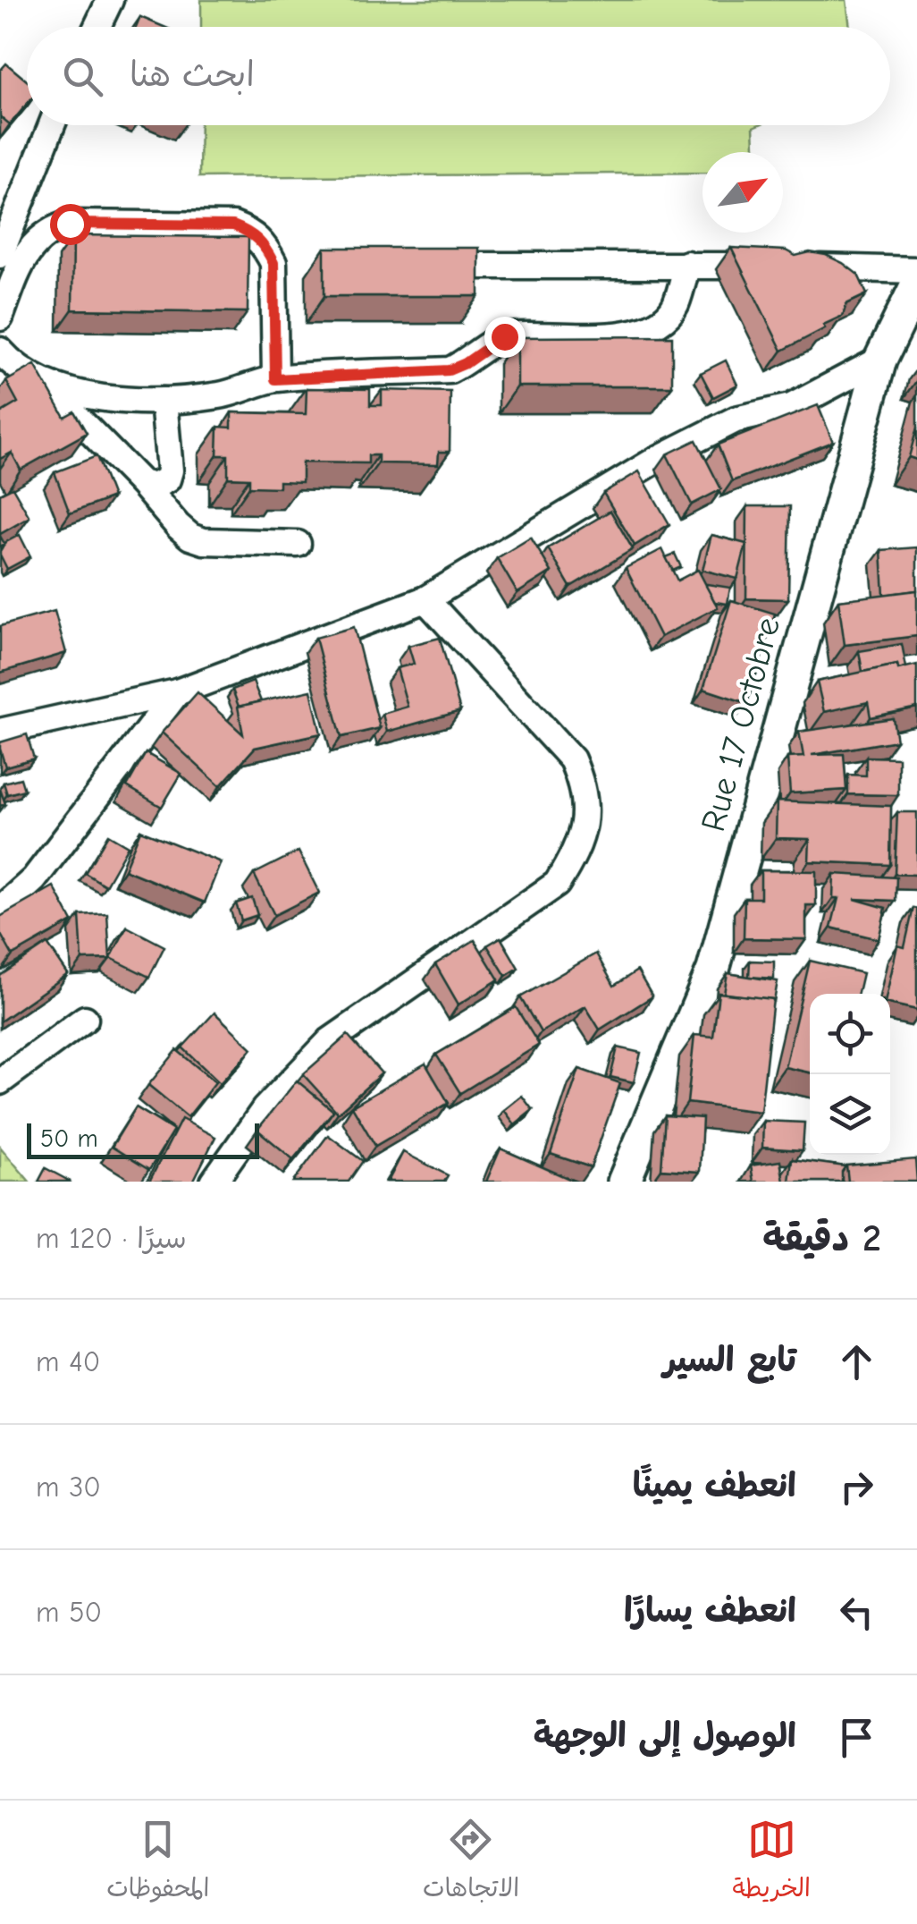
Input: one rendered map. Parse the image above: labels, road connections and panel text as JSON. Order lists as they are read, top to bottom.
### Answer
{
  "streets": {
    "street": ["Rue 17 Octobre"]
  },
  "scale_bar": "50 m",
  "north": "top right",
  "page": {
    "search": "ابحث هنا",
    "scale": "50 m",
    "heading": ["2 دقيقة", "سيرًا · 120 m"],
    "list": [
      ["تابع السير", "40 m"],
      ["انعطف يمينًا", "30 m"],
      ["انعطف يسارًا", "50 m"],
      "الوصول إلى الوجهة"
    ],
    "nav": ["الخريطة", "الاتجاهات", "المحفوظات"]
  }
}
